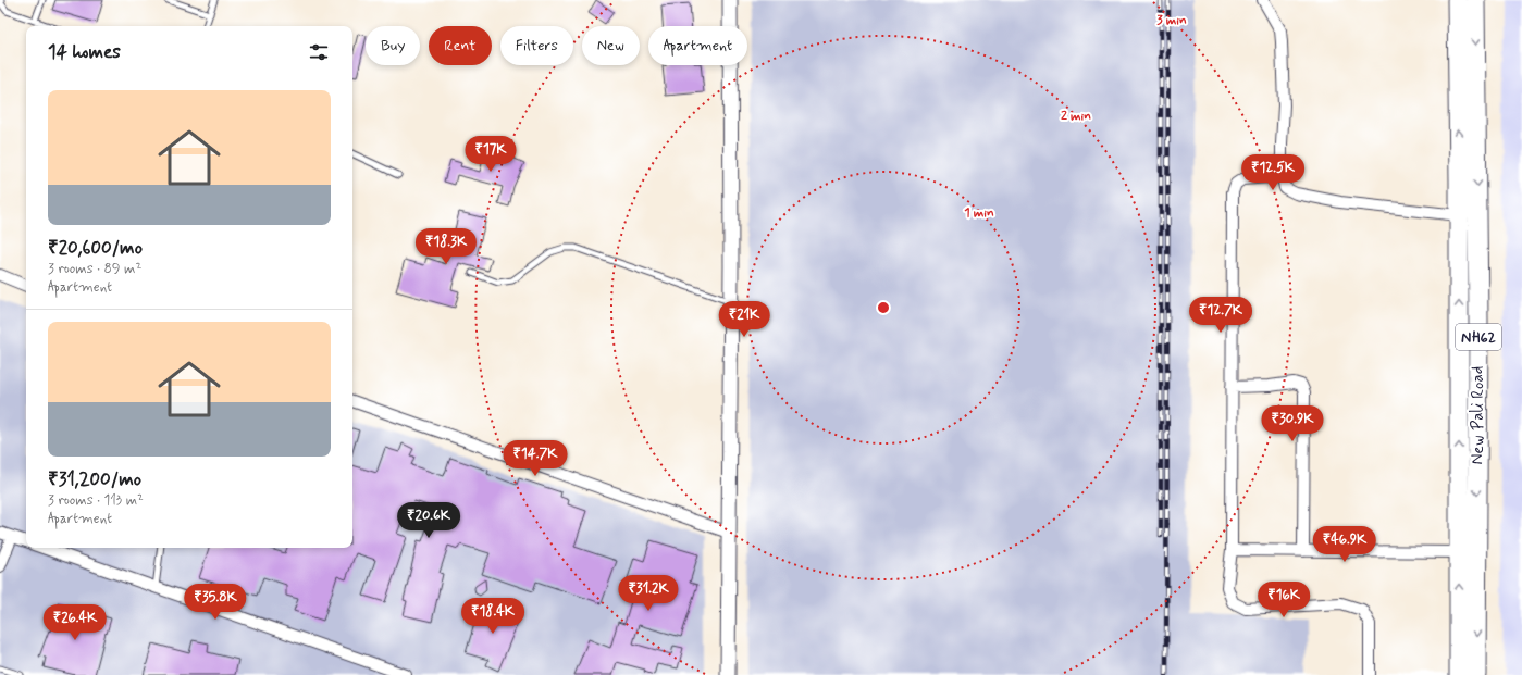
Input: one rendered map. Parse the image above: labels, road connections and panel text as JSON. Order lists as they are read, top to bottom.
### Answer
{
  "streets": {
    "highway": ["NH62", "New Pali Road"]
  },
  "page": {
    "chip": [
      "Buy",
      "Rent",
      "Filters",
      "New",
      "Apartment"
    ],
    "heading": "14 homes",
    "list": [
      {
        "name": "₹20,600/mo",
        "note": "3 rooms · 89 m² · Apartment"
      },
      {
        "name": "₹31,200/mo",
        "note": "3 rooms · 113 m² · Apartment"
      }
    ],
    "price": [
      "₹17K",
      "₹12.5K",
      "₹18.3K",
      "₹12.7K",
      "₹21K",
      "₹30.9K",
      "₹14.7K",
      "₹20.6K",
      "₹46.9K",
      "₹31.2K",
      "₹16K",
      "₹35.8K",
      "₹18.4K",
      "₹26.4K"
    ]
  },
  "rings": ["3 min", "2 min", "1 min"]
}
